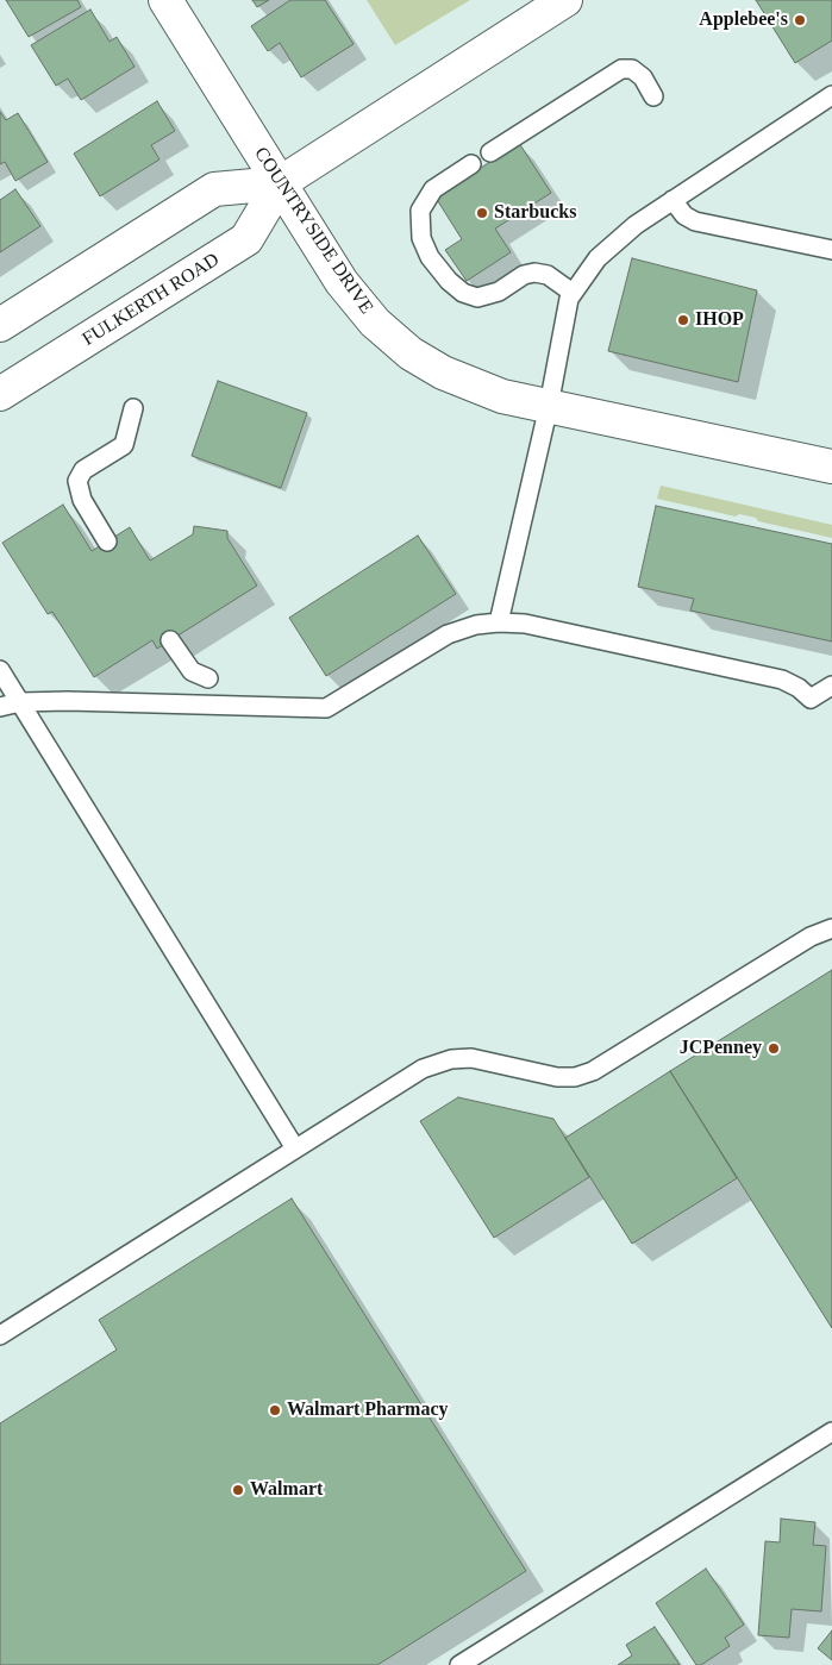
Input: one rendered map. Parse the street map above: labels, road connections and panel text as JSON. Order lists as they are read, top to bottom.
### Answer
{
  "streets": {
    "street": ["COUNTRYSIDE DRIVE", "FULKERTH ROAD"]
  },
  "crossings": [
    ["COUNTRYSIDE DRIVE", "FULKERTH ROAD"]
  ],
  "places": [
    "Applebee's",
    "Starbucks",
    "IHOP",
    "JCPenney",
    "Walmart Pharmacy",
    "Walmart"
  ]
}
